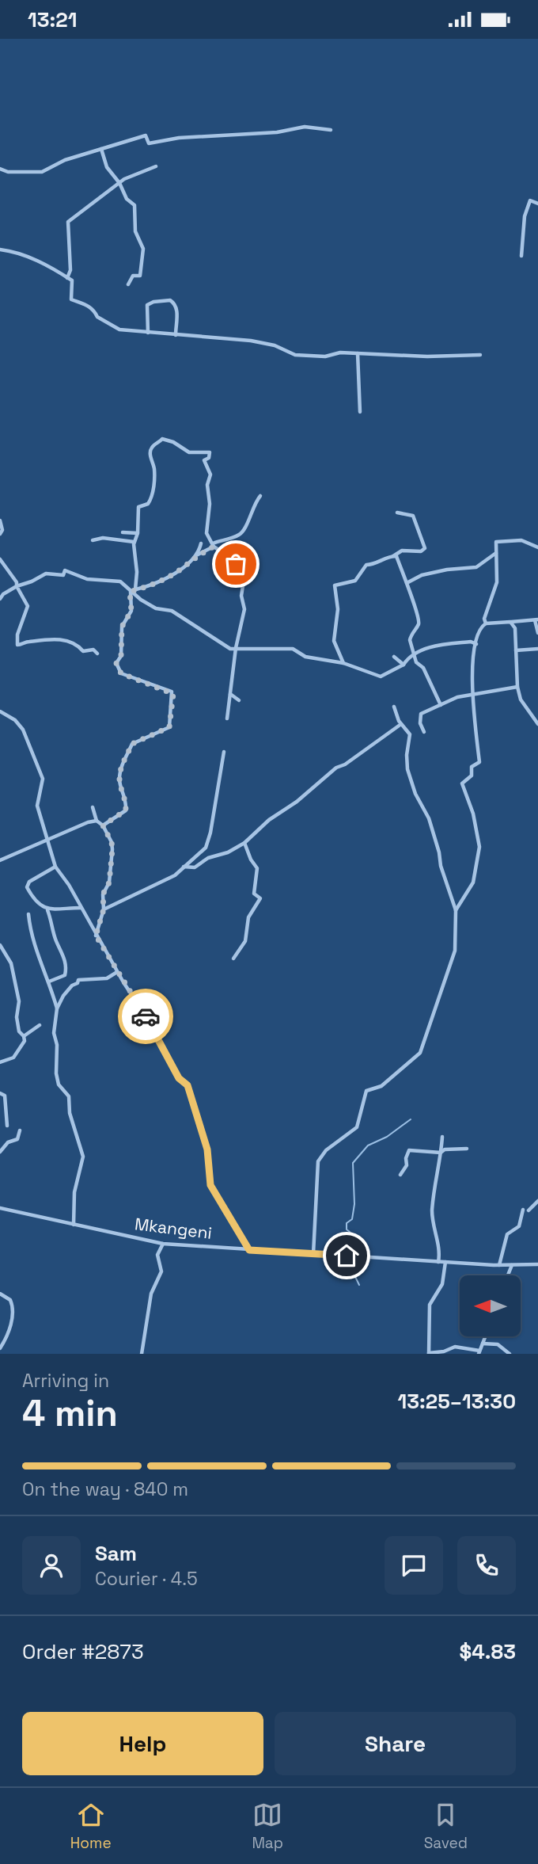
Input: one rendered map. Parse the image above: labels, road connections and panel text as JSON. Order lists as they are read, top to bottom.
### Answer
{
  "streets": {
    "street": ["Mkangeni"]
  },
  "north": "left",
  "page": {
    "status": "13:21",
    "heading": ["4 min", "Arriving in", "13:25–13:30"],
    "panel": [
      "Sam",
      "Courier · 4.5",
      "Order #2873",
      "$4.83"
    ],
    "bar": "On the way · 840 m",
    "buttons": ["Help", "Share"],
    "tabs": ["Home", "Map", "Saved"]
  }
}
